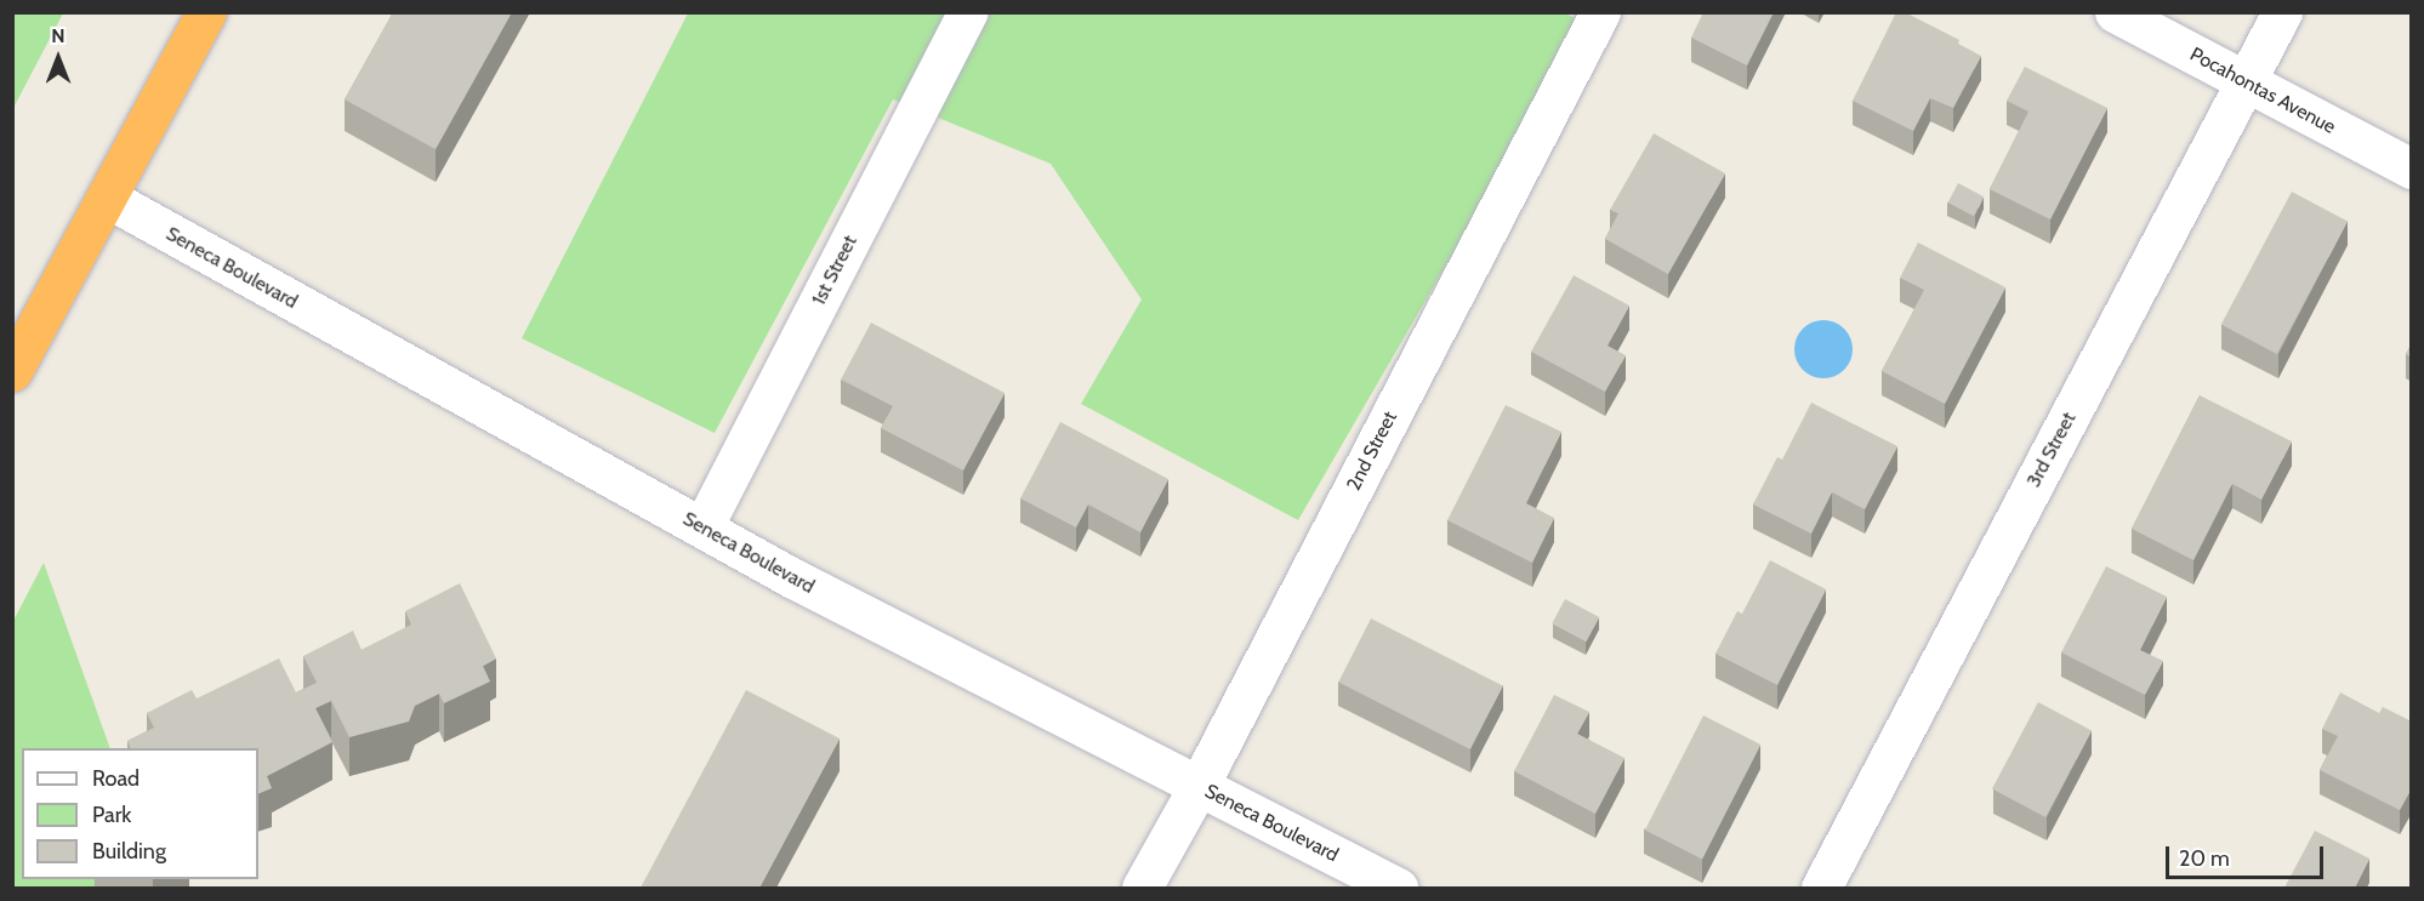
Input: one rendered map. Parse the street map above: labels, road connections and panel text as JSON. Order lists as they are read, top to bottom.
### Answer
{
  "streets": {
    "street": [
      "Pocahontas Avenue",
      "Seneca Boulevard",
      "1st Street",
      "3rd Street",
      "2nd Street"
    ]
  },
  "crossings": [
    ["Pocahontas Avenue", "3rd Street"],
    ["Seneca Boulevard", "1st Street"],
    ["Seneca Boulevard", "2nd Street"]
  ],
  "legend": ["Road", "Park", "Building"],
  "scale_bar": "20 m",
  "north": "top"
}
